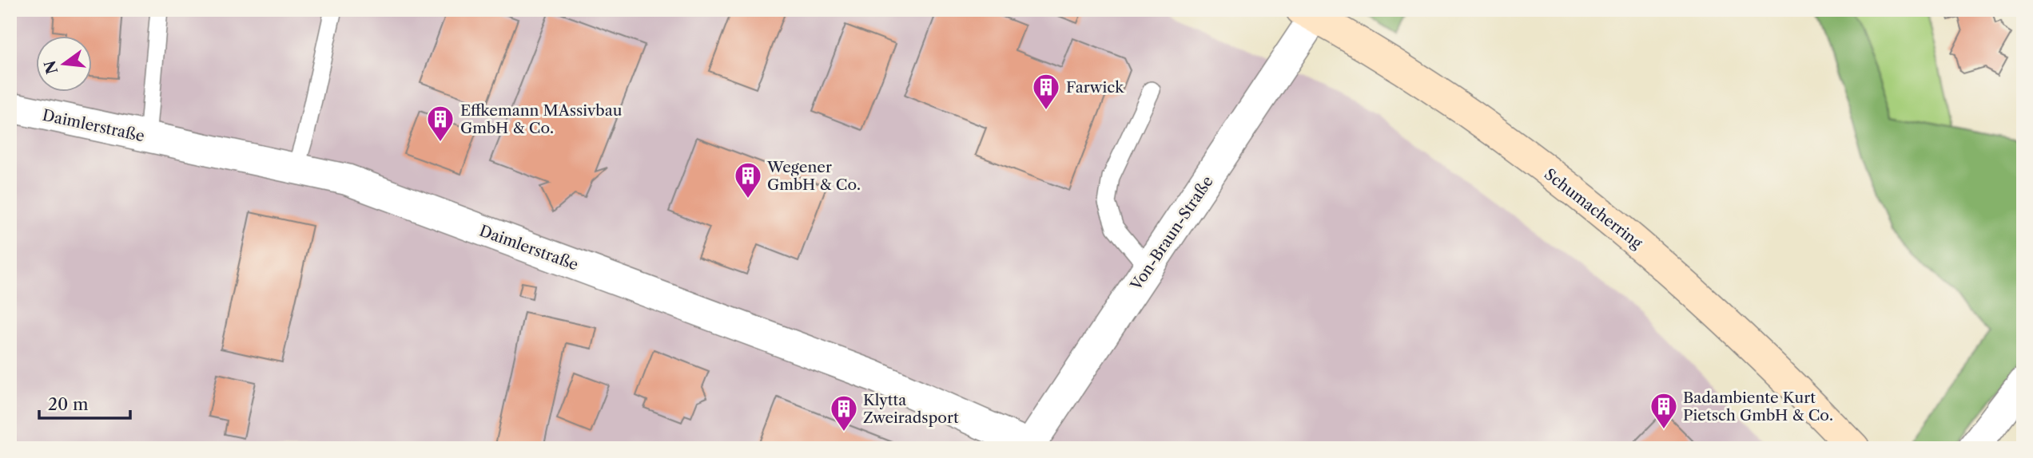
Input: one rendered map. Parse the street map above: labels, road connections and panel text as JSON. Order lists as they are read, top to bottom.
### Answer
{
  "streets": {
    "main road": ["Schumacherring"],
    "street": ["Daimlerstraße", "Von-Braun-Straße"]
  },
  "crossings": [
    ["Daimlerstraße", "Von-Braun-Straße"],
    ["Schumacherring", "Von-Braun-Straße"]
  ],
  "places": {
    "building": [
      "Farwick",
      "Effkemann MAssivbau GmbH & Co.",
      "Wegener GmbH & Co.",
      "Badambiente Kurt Pietsch GmbH & Co.",
      "Klytta Zweiradsport"
    ]
  },
  "scale_bar": "20 m",
  "north": "left"
}
